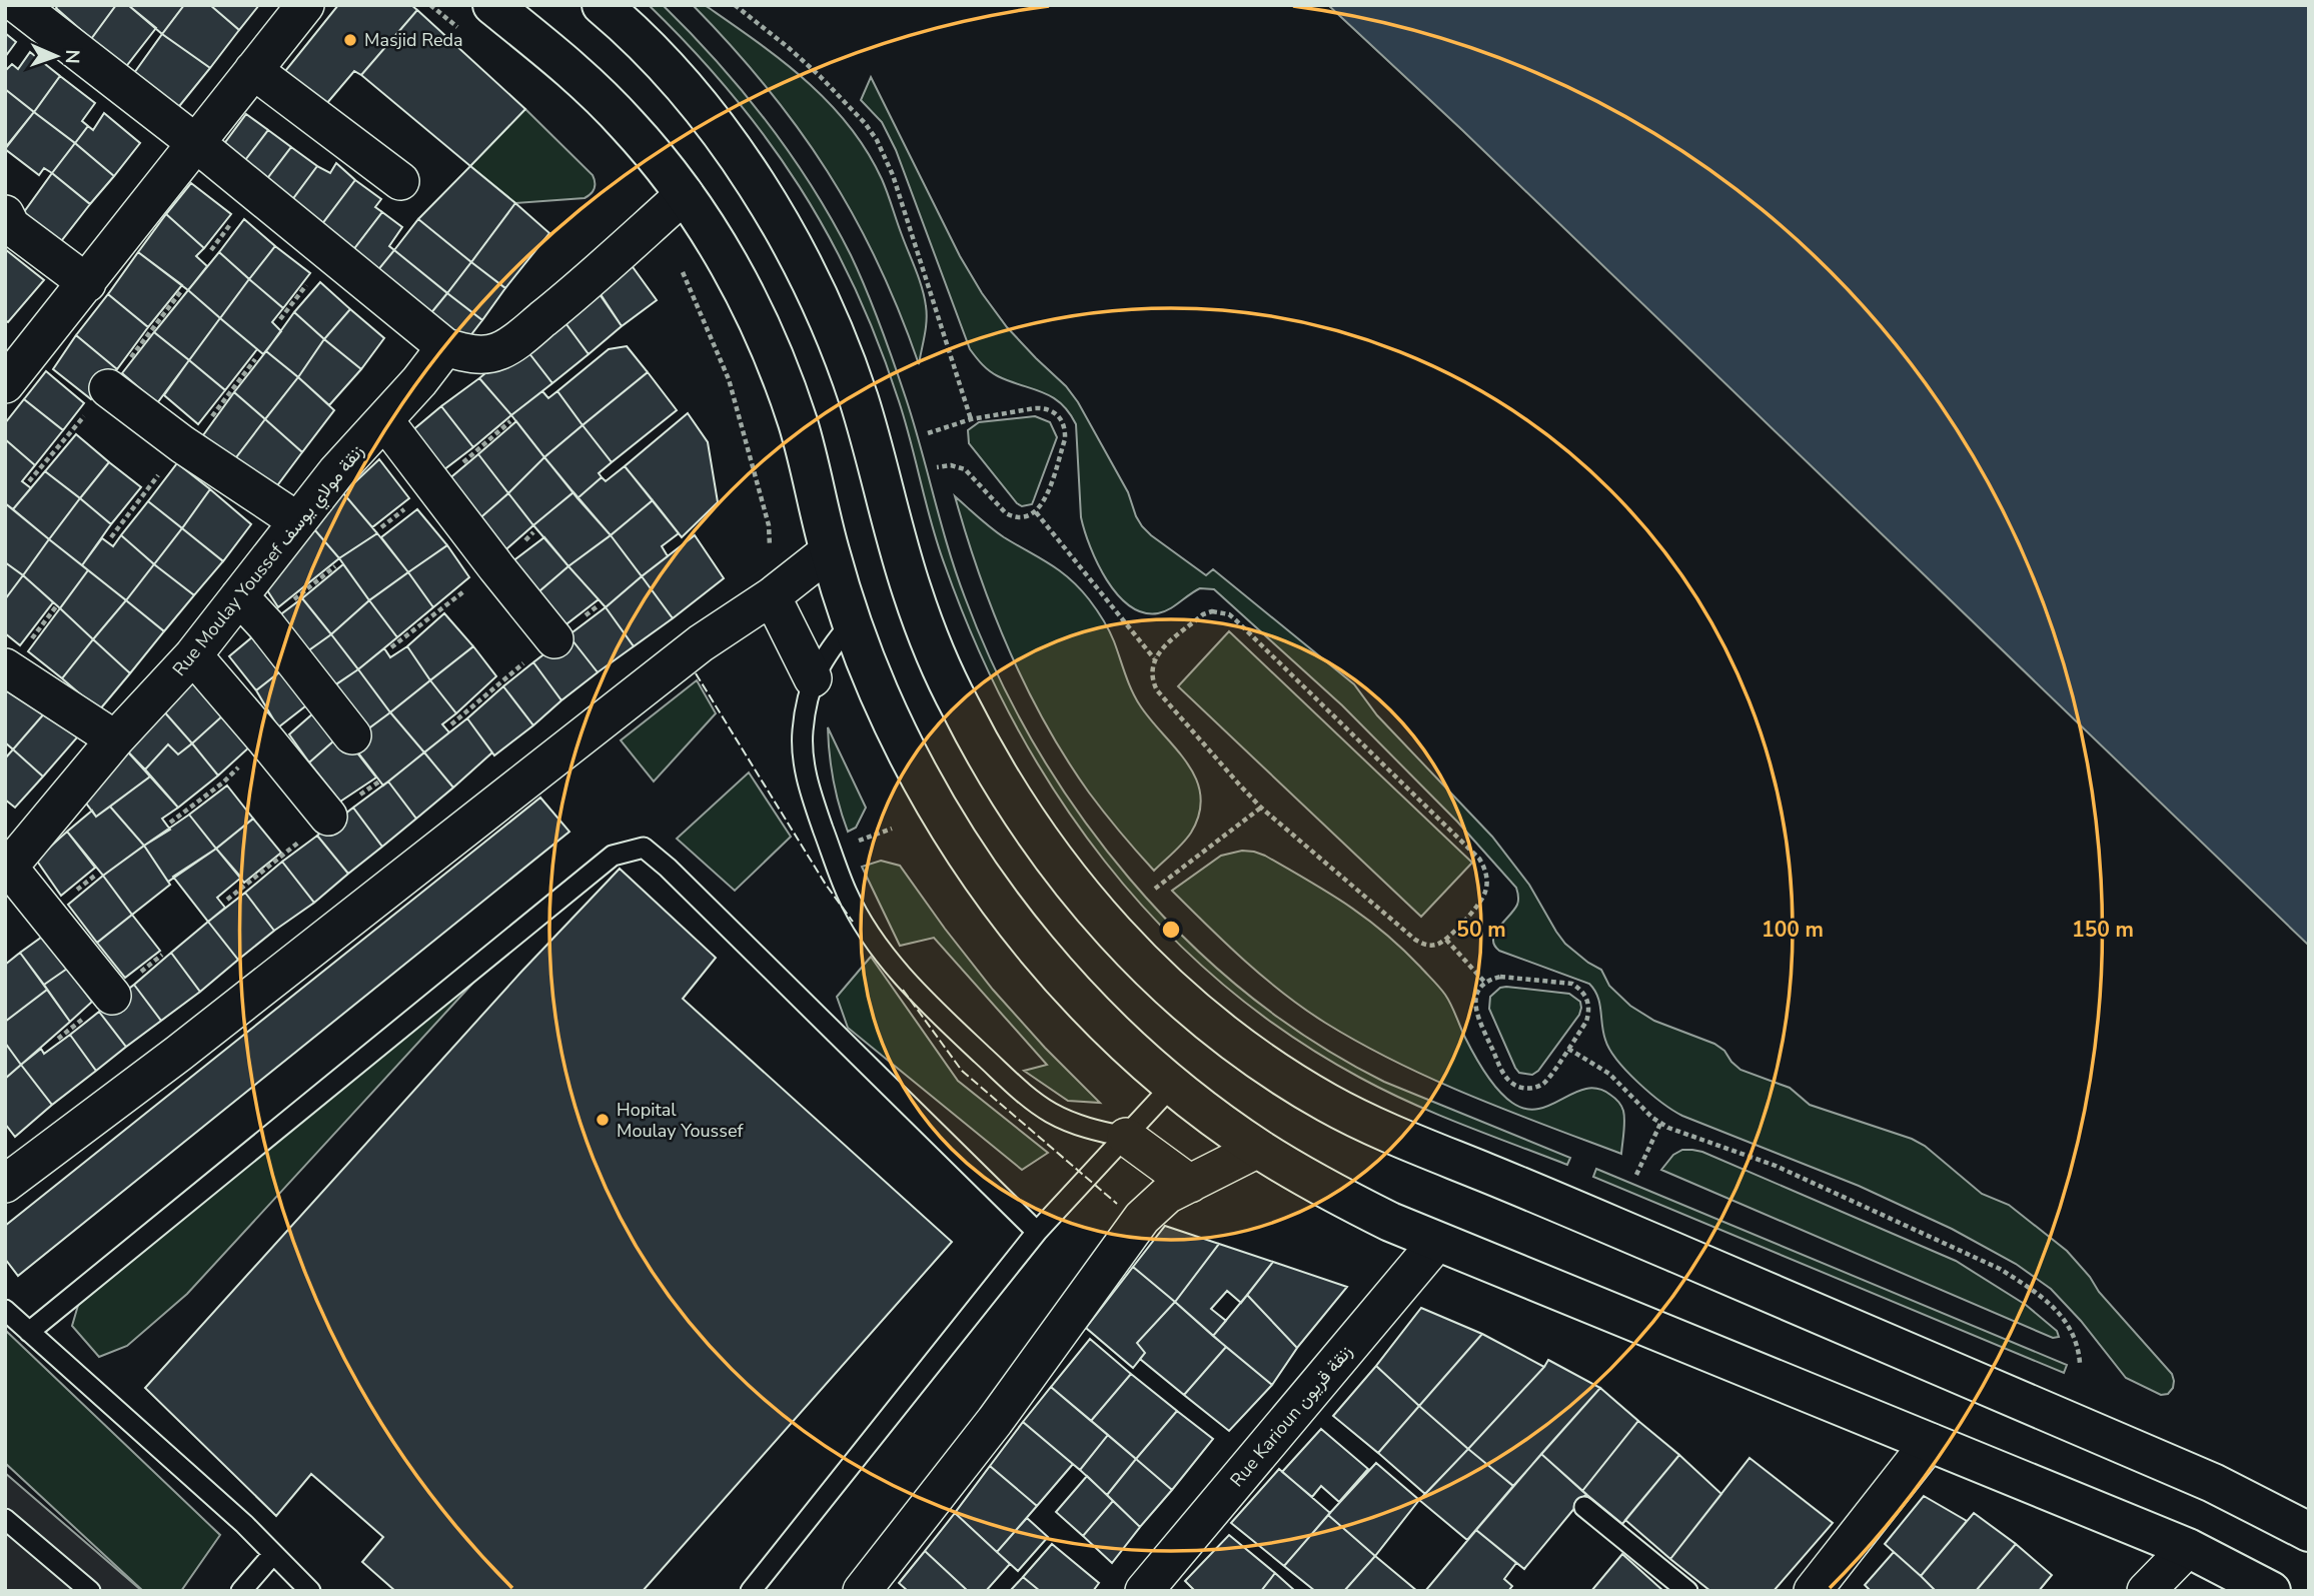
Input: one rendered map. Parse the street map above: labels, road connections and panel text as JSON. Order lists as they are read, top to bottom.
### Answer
{
  "streets": {
    "street": ["Rue Moulay Youssef زنقة مولاي يوسف", "Rue Karioun زنقة قريون"]
  },
  "places": ["Masjid Reda", "Hopital Moulay Youssef"],
  "north": "right",
  "rings": ["50 m", "100 m", "150 m"]
}
